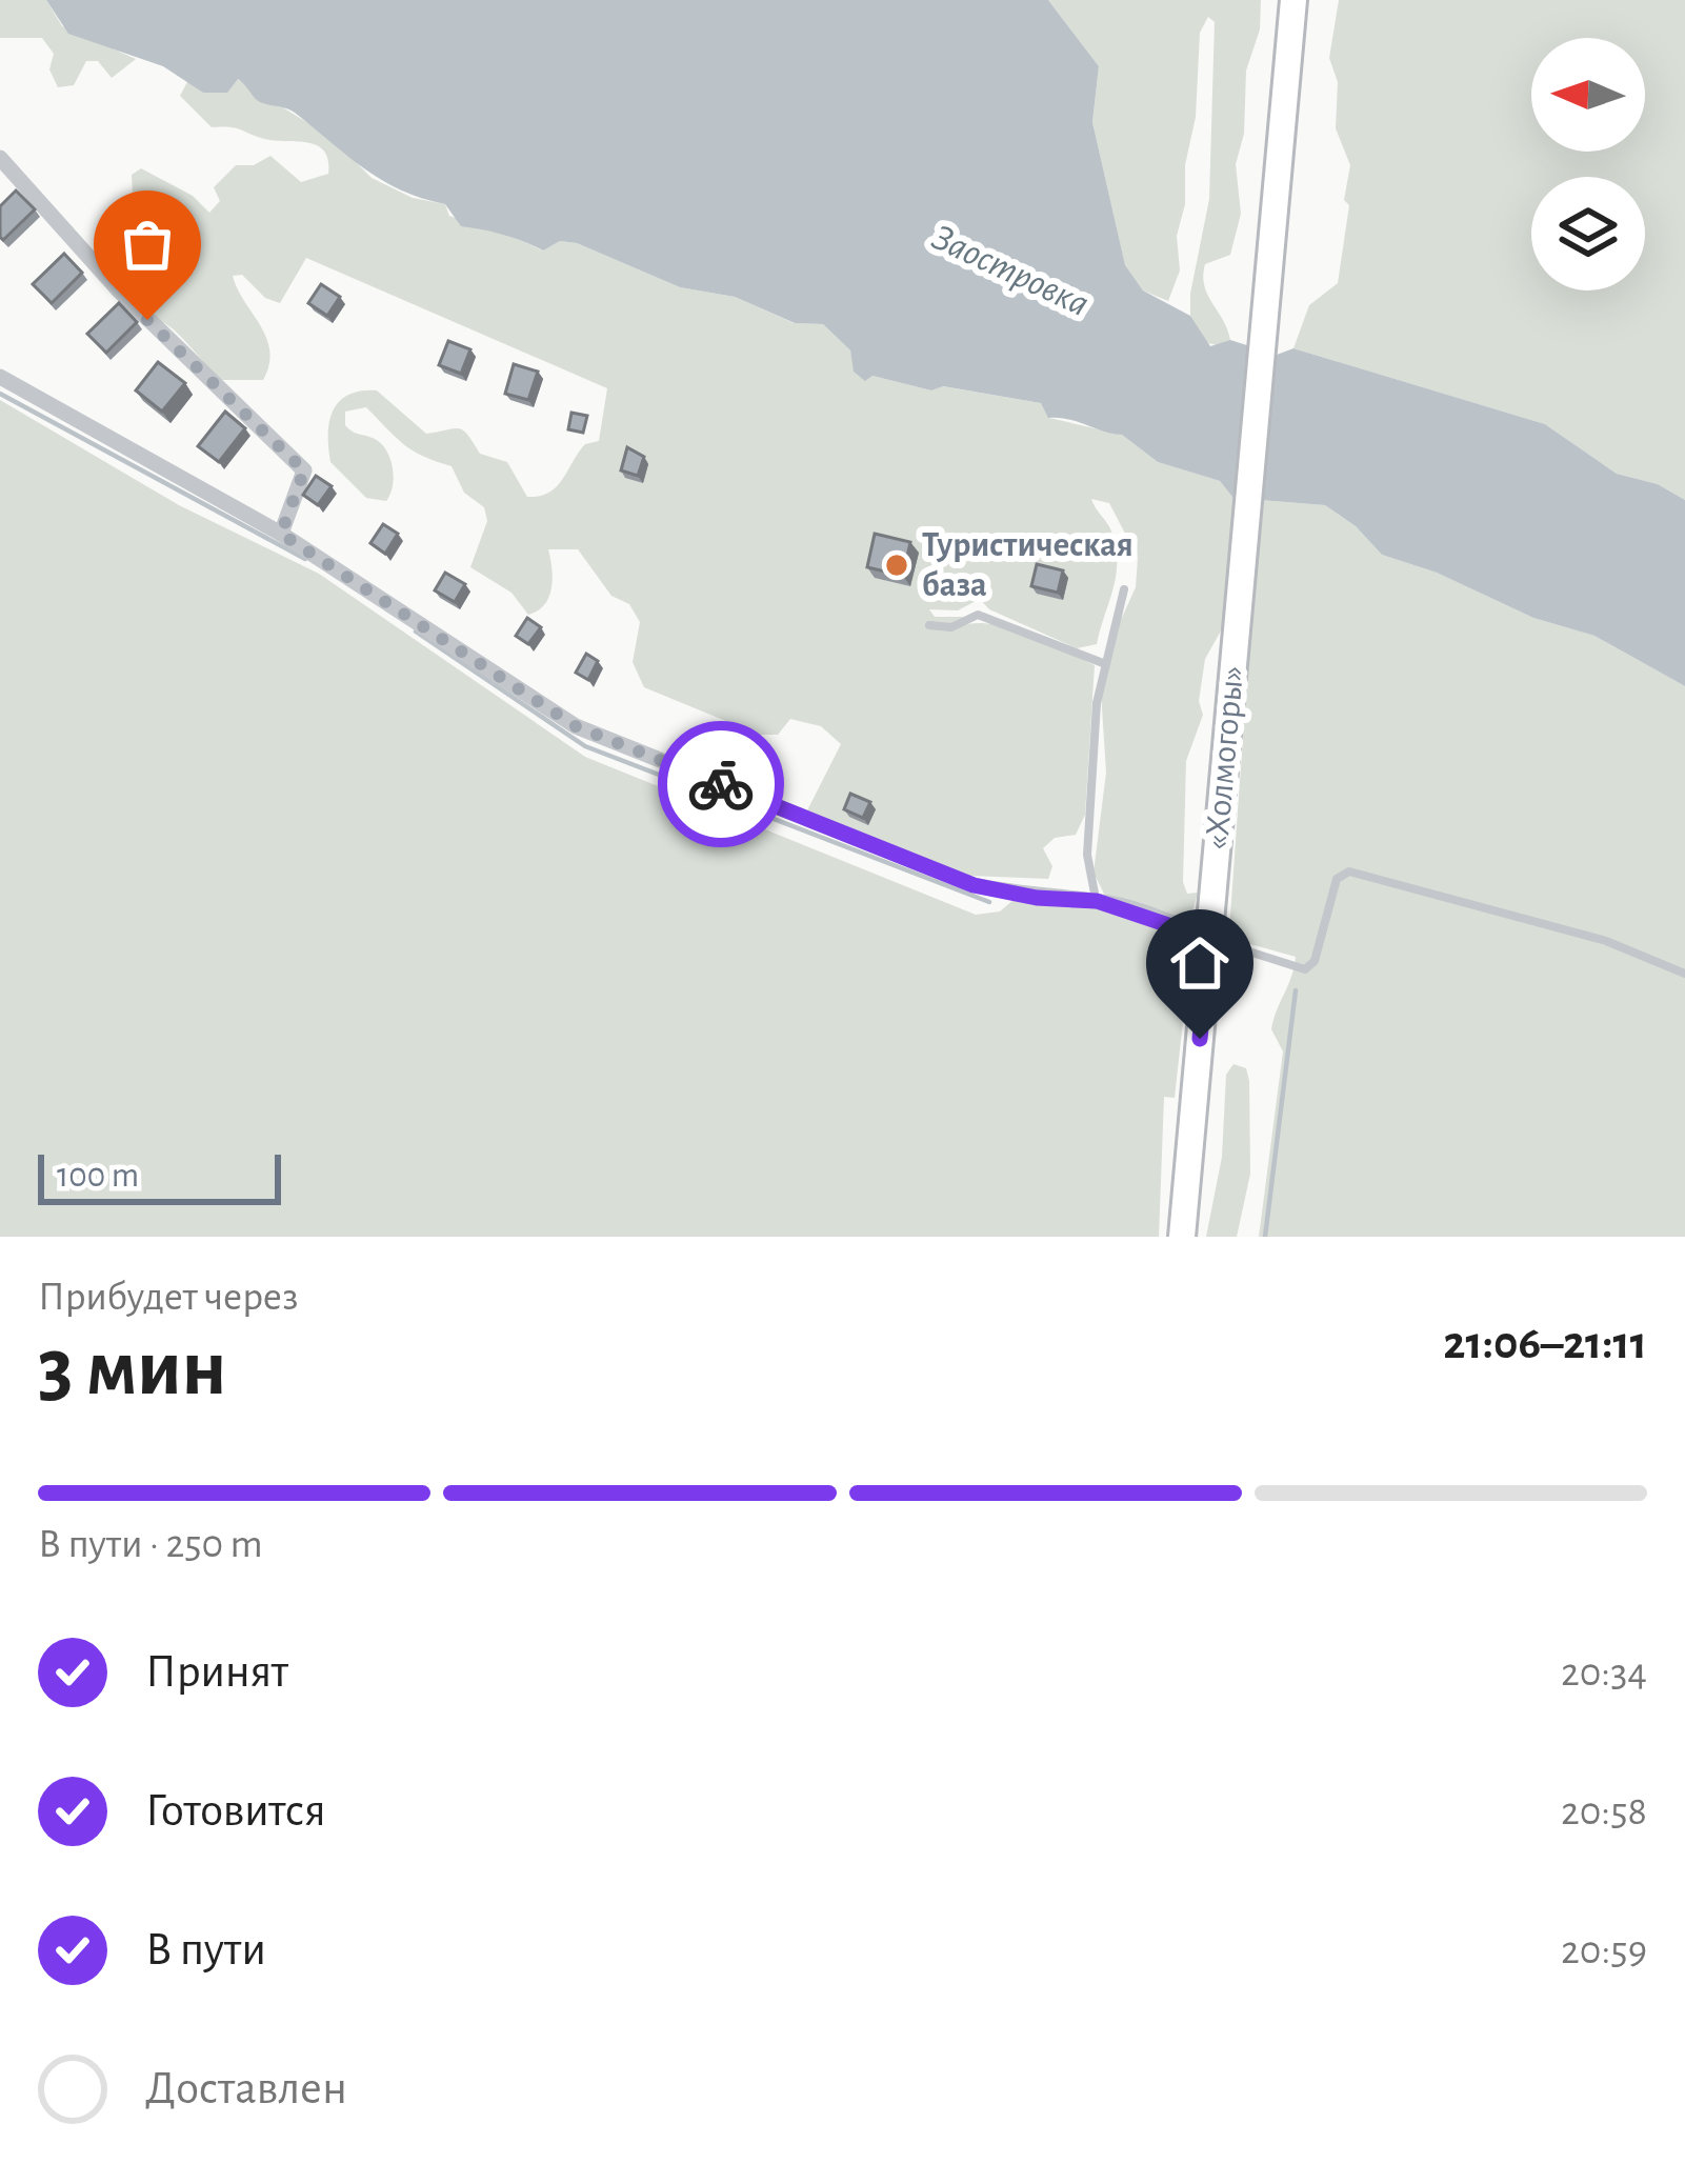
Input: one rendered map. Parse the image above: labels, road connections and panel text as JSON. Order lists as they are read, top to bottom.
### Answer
{
  "streets": {
    "highway": ["«Холмогоры»"]
  },
  "water": ["Заостровка"],
  "places": ["Туристическая база"],
  "scale_bar": "100 m",
  "north": "left",
  "page": {
    "scale": "100 m",
    "heading": ["3 мин", "Прибудет через", "21:06–21:11"],
    "bar": "В пути · 250 m",
    "list": [
      ["Принят", "20:34"],
      ["Готовится", "20:58"],
      ["В пути", "20:59"],
      "Доставлен"
    ]
  }
}
